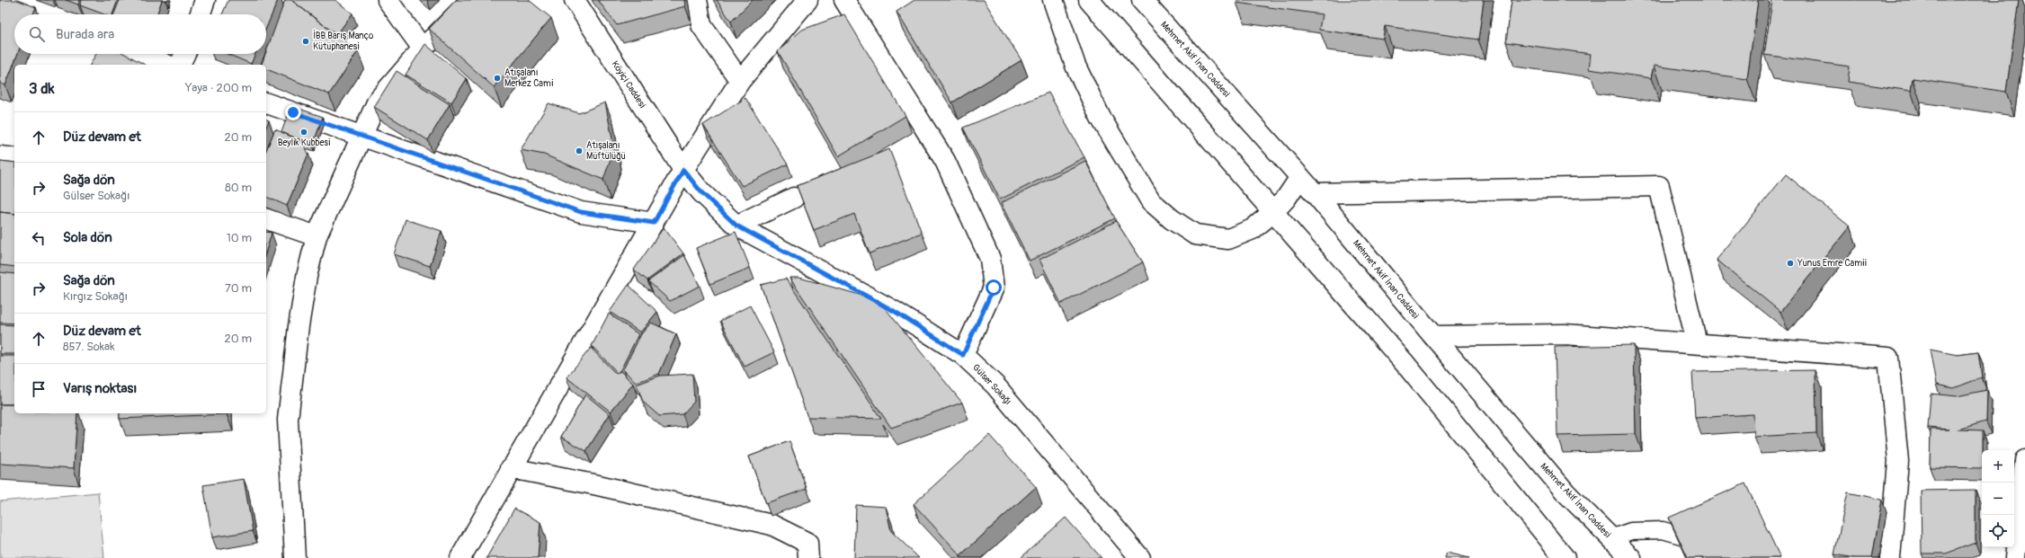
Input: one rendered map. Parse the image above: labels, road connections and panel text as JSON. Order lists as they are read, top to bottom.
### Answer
{
  "streets": {
    "street": ["Mehmet Akif İnan Caddesi", "Köyiçi Caddesi", "Gülser Sokağı"]
  },
  "crossings": [
    ["Köyiçi Caddesi", "Gülser Sokağı"]
  ],
  "places": [
    "İBB Barış Manço Kütüphanesi",
    "Atışalanı Merkez Cami",
    "Beylik Kubbesi",
    "Atışalanı Müftülüğü",
    "Yunus Emre Camii"
  ],
  "page": {
    "search": "Burada ara",
    "heading": ["3 dk", "Yaya · 200 m"],
    "list": [
      ["Düz devam et", "20 m"],
      ["Sağa dön", "Gülser Sokağı", "80 m"],
      ["Sola dön", "10 m"],
      ["Sağa dön", "Kırgız Sokağı", "70 m"],
      ["Düz devam et", "857. Sokak", "20 m"],
      "Varış noktası"
    ],
    "map_buttons": ["+", "−"]
  }
}
